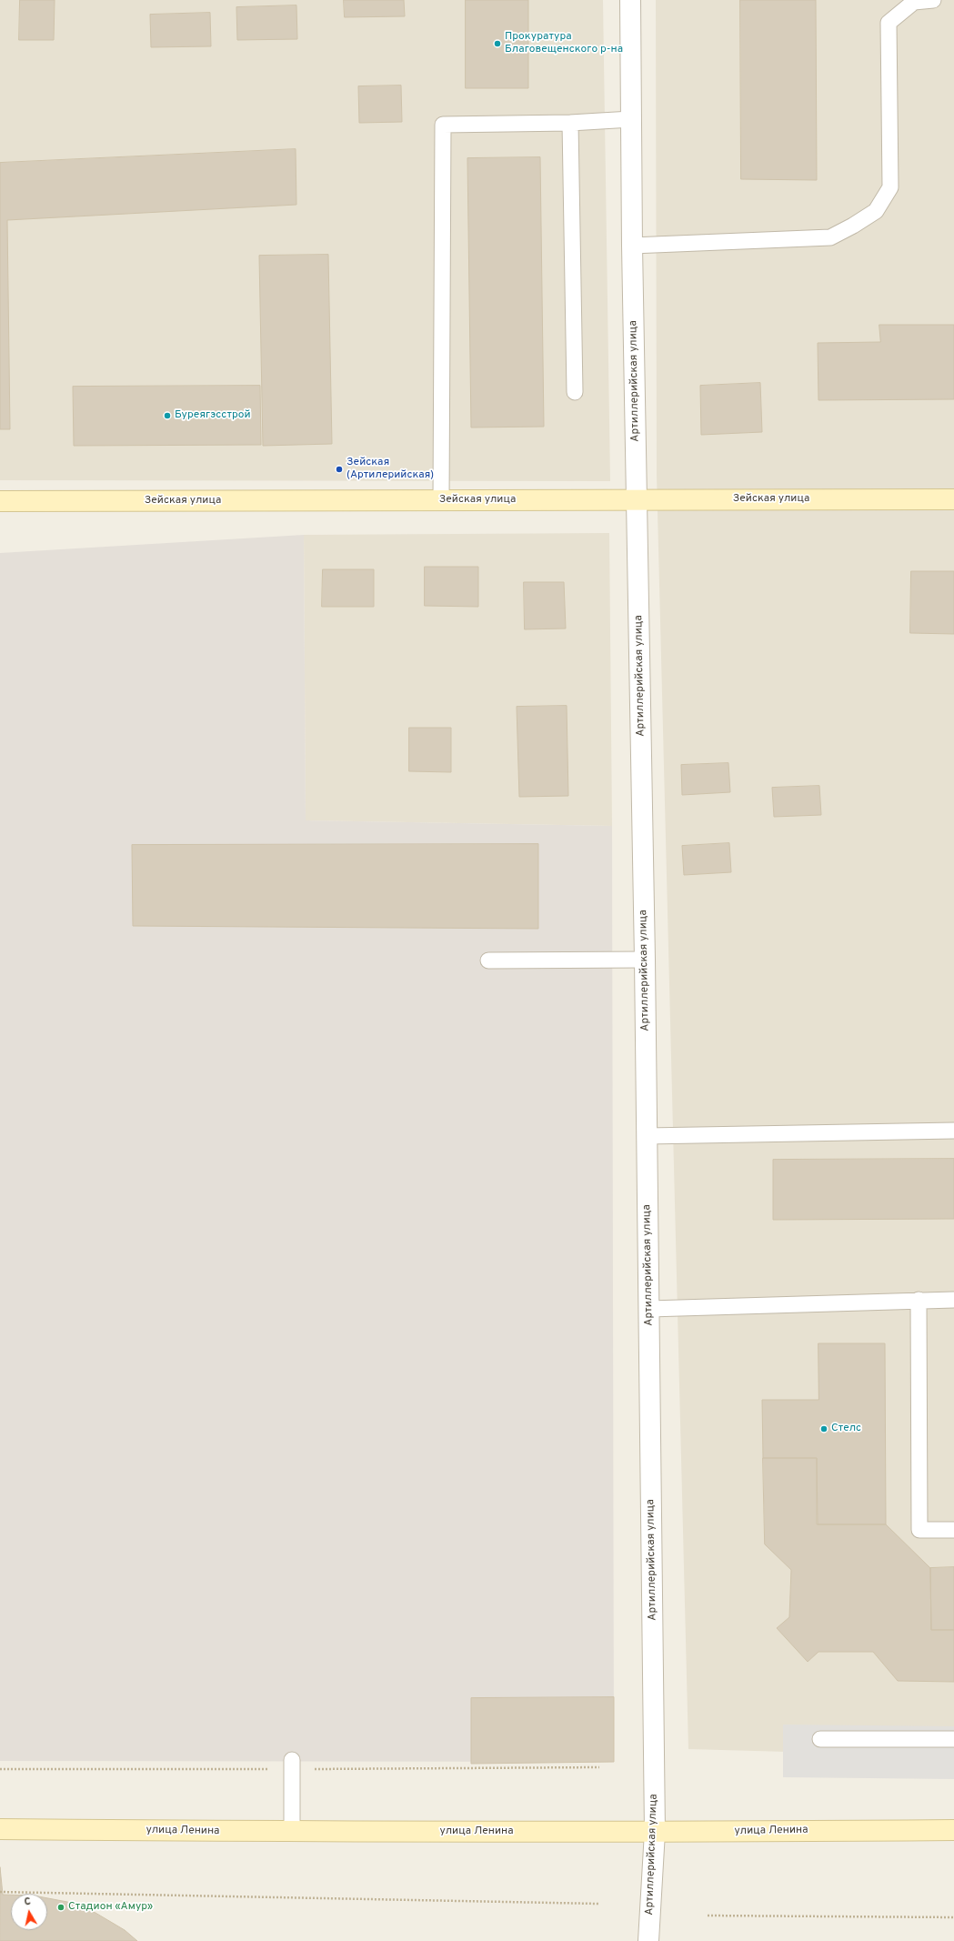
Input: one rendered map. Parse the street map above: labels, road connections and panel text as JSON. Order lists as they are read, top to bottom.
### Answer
{
  "streets": {
    "street": ["Артиллерийская улица", "Зейская улица", "улица Ленина"]
  },
  "crossings": [
    ["Артиллерийская улица", "Зейская улица"],
    ["Артиллерийская улица", "улица Ленина"]
  ],
  "places": [
    "Прокуратура Благовещенского р-на",
    "Буреягэсстрой",
    "Зейская (Артилерийская)",
    "Стелс",
    "Стадион «Амур»"
  ],
  "north": "top"
}
